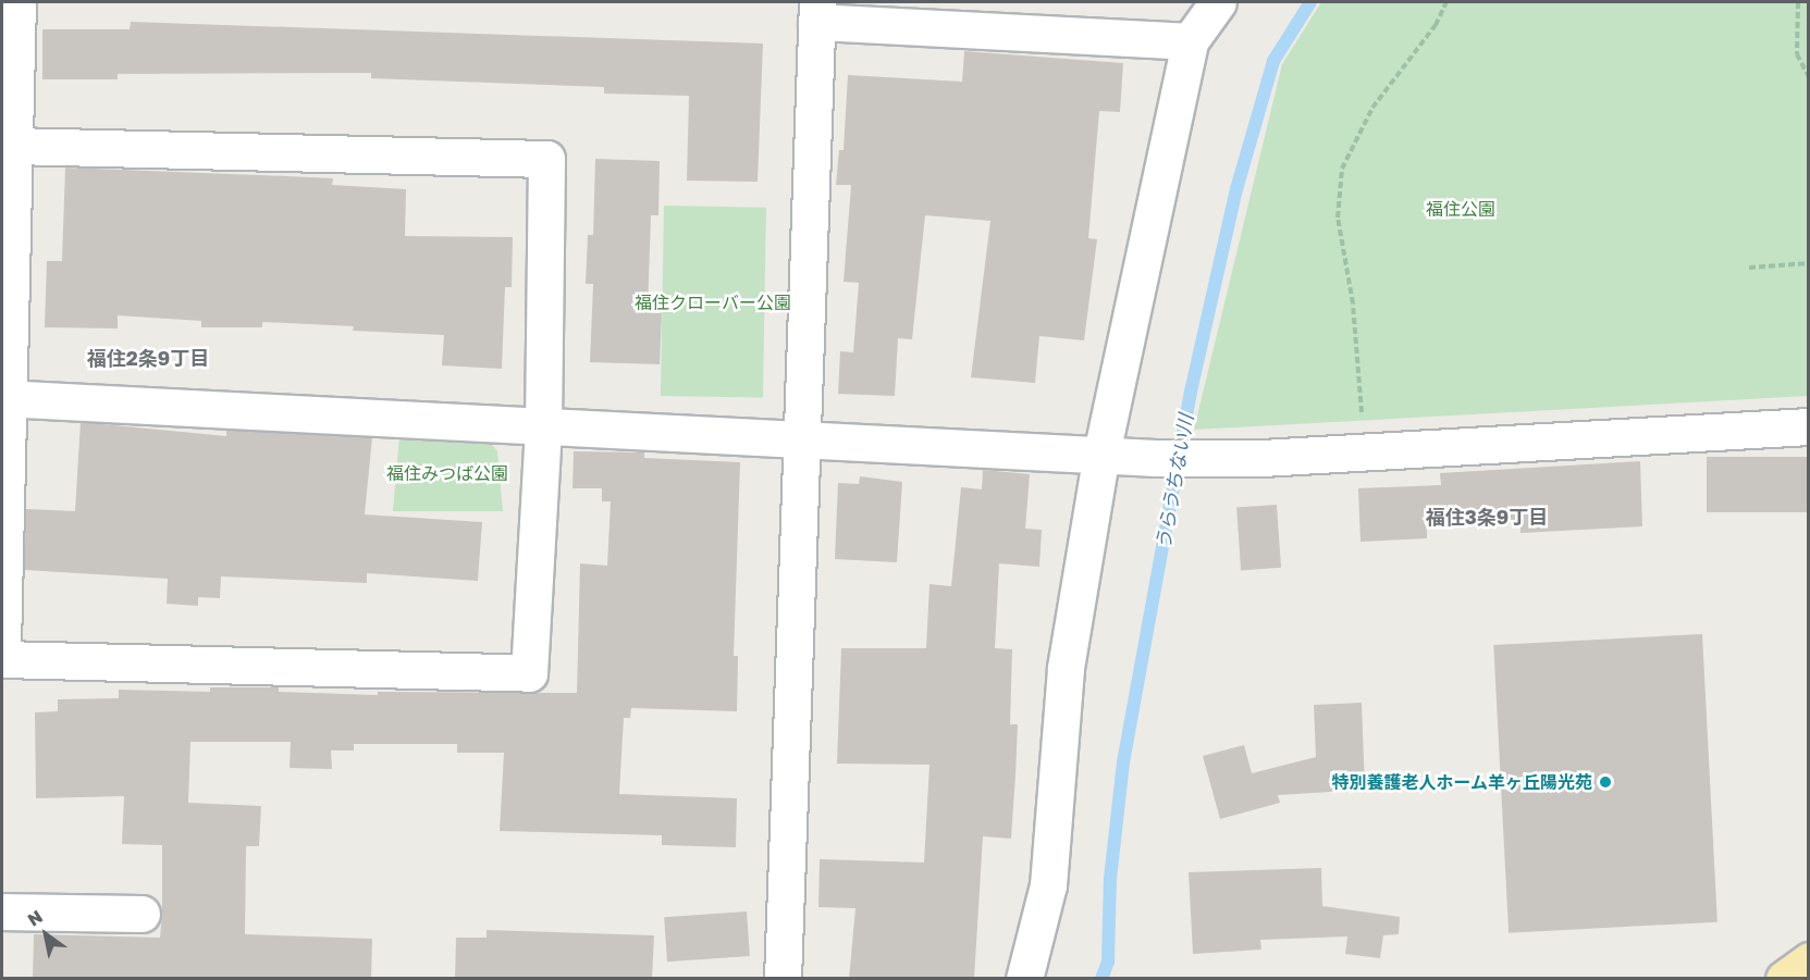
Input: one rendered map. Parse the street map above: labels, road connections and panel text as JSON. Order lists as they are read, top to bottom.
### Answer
{
  "districts": ["福住2条9丁目", "福住3条9丁目"],
  "water": ["うらうちない川"],
  "parks": ["福住公園", "福住クローバー公園", "福住みつば公園"],
  "places": ["特別養護老人ホーム羊ヶ丘陽光苑"],
  "north": "top left"
}
